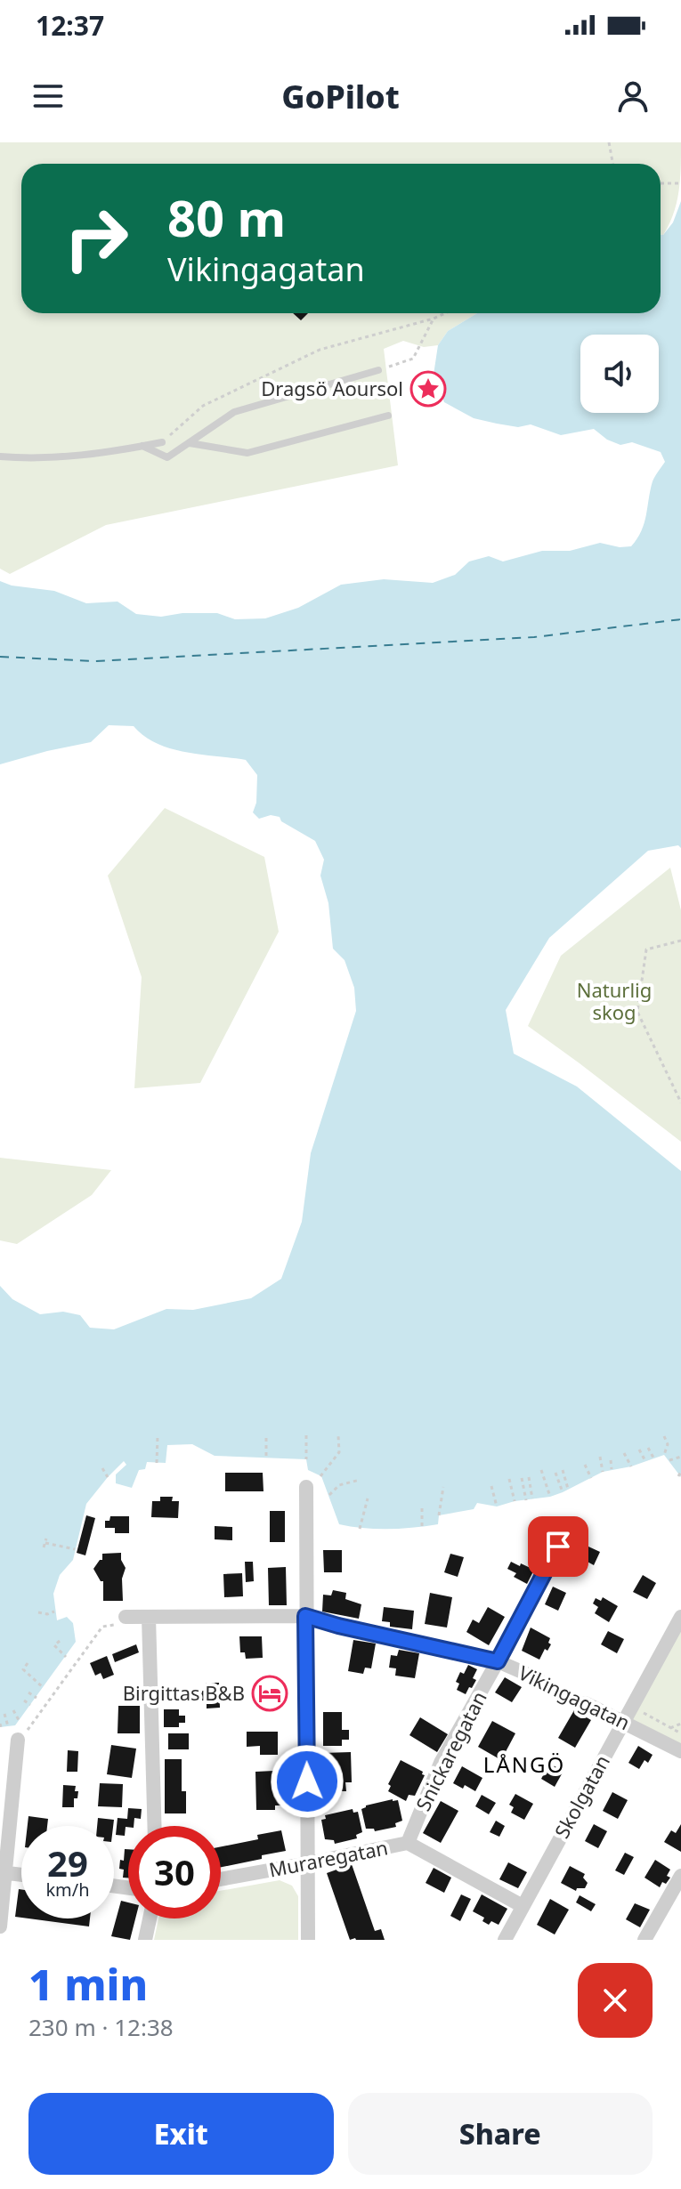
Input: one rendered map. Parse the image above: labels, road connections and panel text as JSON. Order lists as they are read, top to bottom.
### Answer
{
  "streets": {
    "street": [
      "Vikingagatan",
      "Snickaregatan",
      "Skolgatan",
      "Muraregatan"
    ]
  },
  "crossings": [
    ["Vikingagatan", "Snickaregatan"],
    ["Vikingagatan", "Skolgatan"],
    ["Snickaregatan", "Muraregatan"],
    ["Skolgatan", "Muraregatan"]
  ],
  "districts": ["LÅNGÖ"],
  "parks": ["Naturlig skog"],
  "places": {
    "place": ["Dragsö Aoursol"],
    "hotel": ["Birgittas B&B"]
  },
  "page": {
    "status": "12:37",
    "header": "GoPilot",
    "turn": ["80 m", "Vikingagatan"],
    "speed": "29 km/h",
    "limit": "30",
    "heading": ["1 min", "230 m · 12:38"],
    "buttons": ["Exit", "Share"]
  }
}
